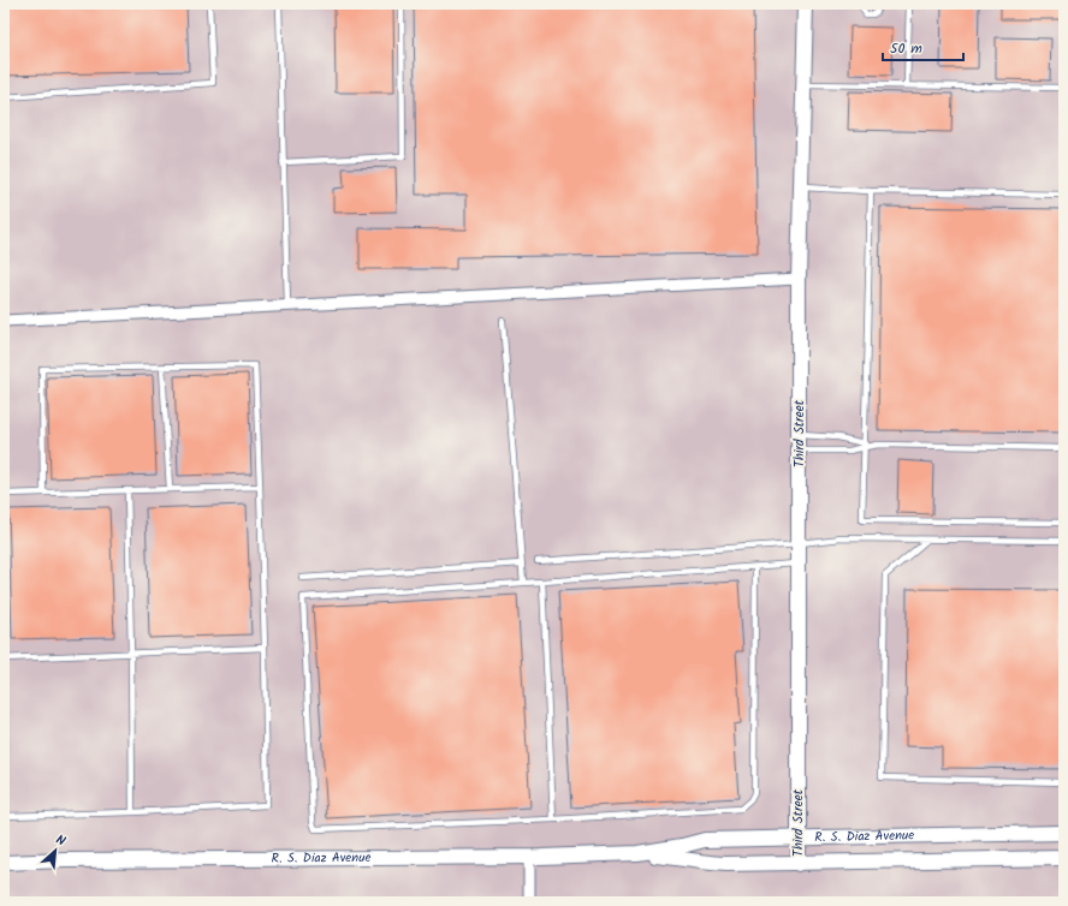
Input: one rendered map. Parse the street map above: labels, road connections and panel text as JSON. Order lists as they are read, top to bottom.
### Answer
{
  "streets": {
    "street": ["Third Street", "R. S. Diaz Avenue"]
  },
  "crossings": [
    ["Third Street", "R. S. Diaz Avenue"]
  ],
  "scale_bar": "50 m",
  "north": "top right"
}
